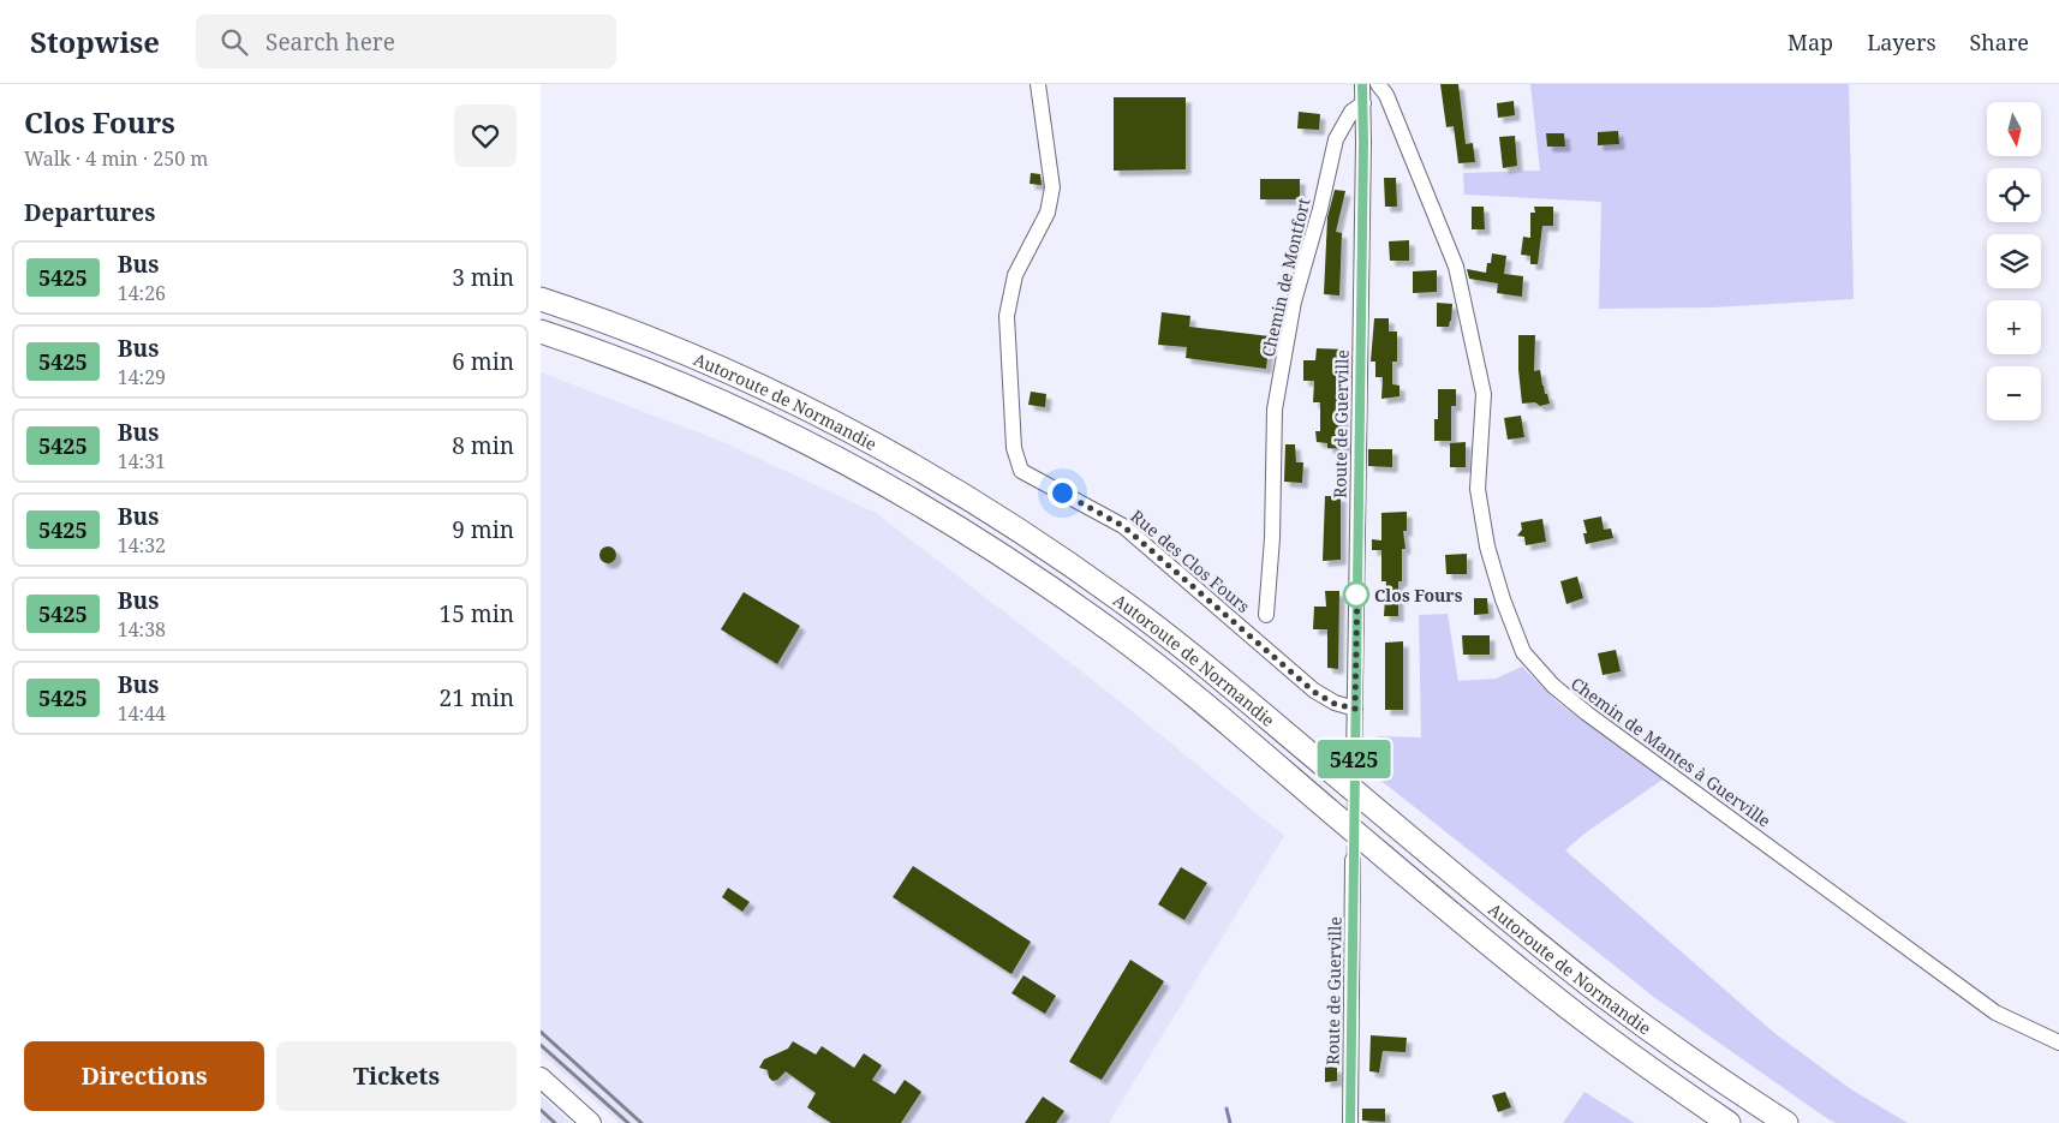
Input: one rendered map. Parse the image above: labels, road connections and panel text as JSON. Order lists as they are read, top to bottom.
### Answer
{
  "streets": {
    "highway": ["Autoroute de Normandie"],
    "street": [
      "Chemin de Montfort",
      "Route de Guerville",
      "Rue des Clos Fours",
      "Chemin de Mantes à Guerville"
    ]
  },
  "crossings": [
    ["Chemin de Montfort", "Route de Guerville"],
    ["Route de Guerville", "Rue des Clos Fours"]
  ],
  "places": ["Clos Fours"],
  "lines": ["bus line 5425"],
  "north": "bottom",
  "page": {
    "header": "Stopwise",
    "search": "Search here",
    "nav": ["Map", "Layers", "Share"],
    "heading": [
      ["Clos Fours", "Walk · 4 min · 250 m"],
      "Departures"
    ],
    "on_map": "5425",
    "map_buttons": ["+", "−"],
    "list": [
      {
        "mark": "5425",
        "name": "Bus",
        "note": "14:26",
        "value": "3 min"
      },
      {
        "mark": "5425",
        "name": "Bus",
        "note": "14:29",
        "value": "6 min"
      },
      {
        "mark": "5425",
        "name": "Bus",
        "note": "14:31",
        "value": "8 min"
      },
      {
        "mark": "5425",
        "name": "Bus",
        "note": "14:32",
        "value": "9 min"
      },
      {
        "mark": "5425",
        "name": "Bus",
        "note": "14:38",
        "value": "15 min"
      },
      {
        "mark": "5425",
        "name": "Bus",
        "note": "14:44",
        "value": "21 min"
      }
    ],
    "buttons": ["Directions", "Tickets"]
  }
}
